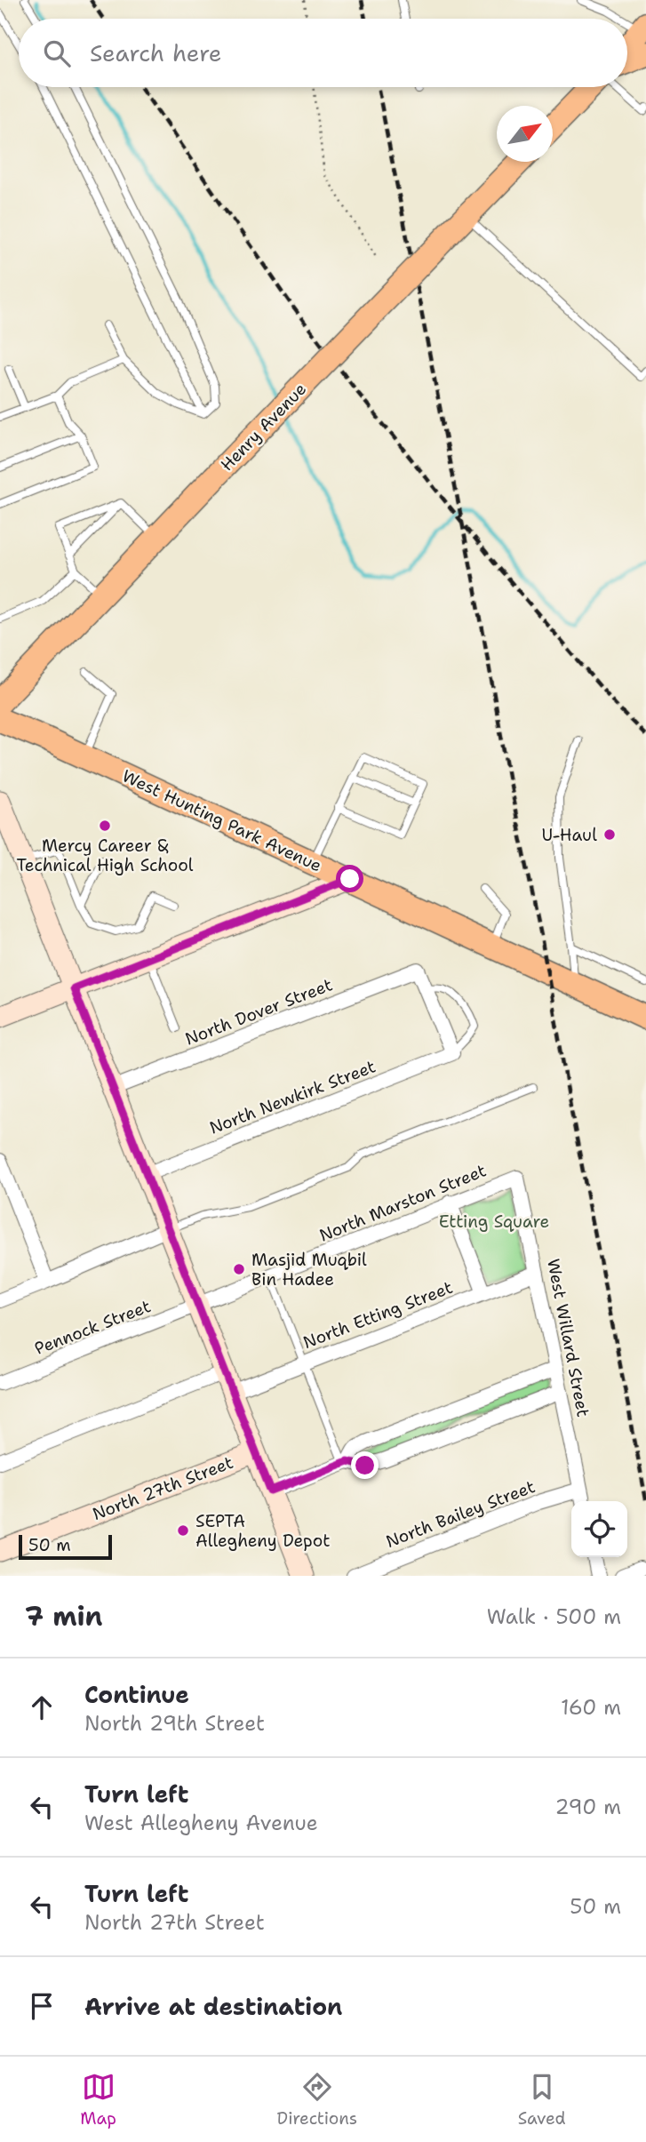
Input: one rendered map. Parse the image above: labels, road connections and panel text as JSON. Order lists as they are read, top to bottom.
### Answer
{
  "streets": {
    "main road": ["Henry Avenue", "West Hunting Park Avenue", "North 27th Street"],
    "street": [
      "North Dover Street",
      "North Newkirk Street",
      "North Marston Street",
      "North Etting Street",
      "Pennock Street",
      "West Willard Street",
      "North Bailey Street"
    ]
  },
  "crossings": [
    ["North Marston Street", "Pennock Street"],
    ["North Marston Street", "West Willard Street"],
    ["North Etting Street", "West Willard Street"],
    ["West Willard Street", "North Bailey Street"]
  ],
  "parks": ["Etting Square"],
  "places": [
    "Mercy Career & Technical High School",
    "U-Haul",
    "Masjid Muqbil Bin Hadee",
    "SEPTA Allegheny Depot"
  ],
  "scale_bar": "50 m",
  "north": "top right",
  "page": {
    "search": "Search here",
    "scale": "50 m",
    "heading": ["7 min", "Walk · 500 m"],
    "list": [
      ["Continue", "North 29th Street", "160 m"],
      ["Turn left", "West Allegheny Avenue", "290 m"],
      ["Turn left", "North 27th Street", "50 m"],
      "Arrive at destination"
    ],
    "nav": ["Map", "Directions", "Saved"]
  }
}
